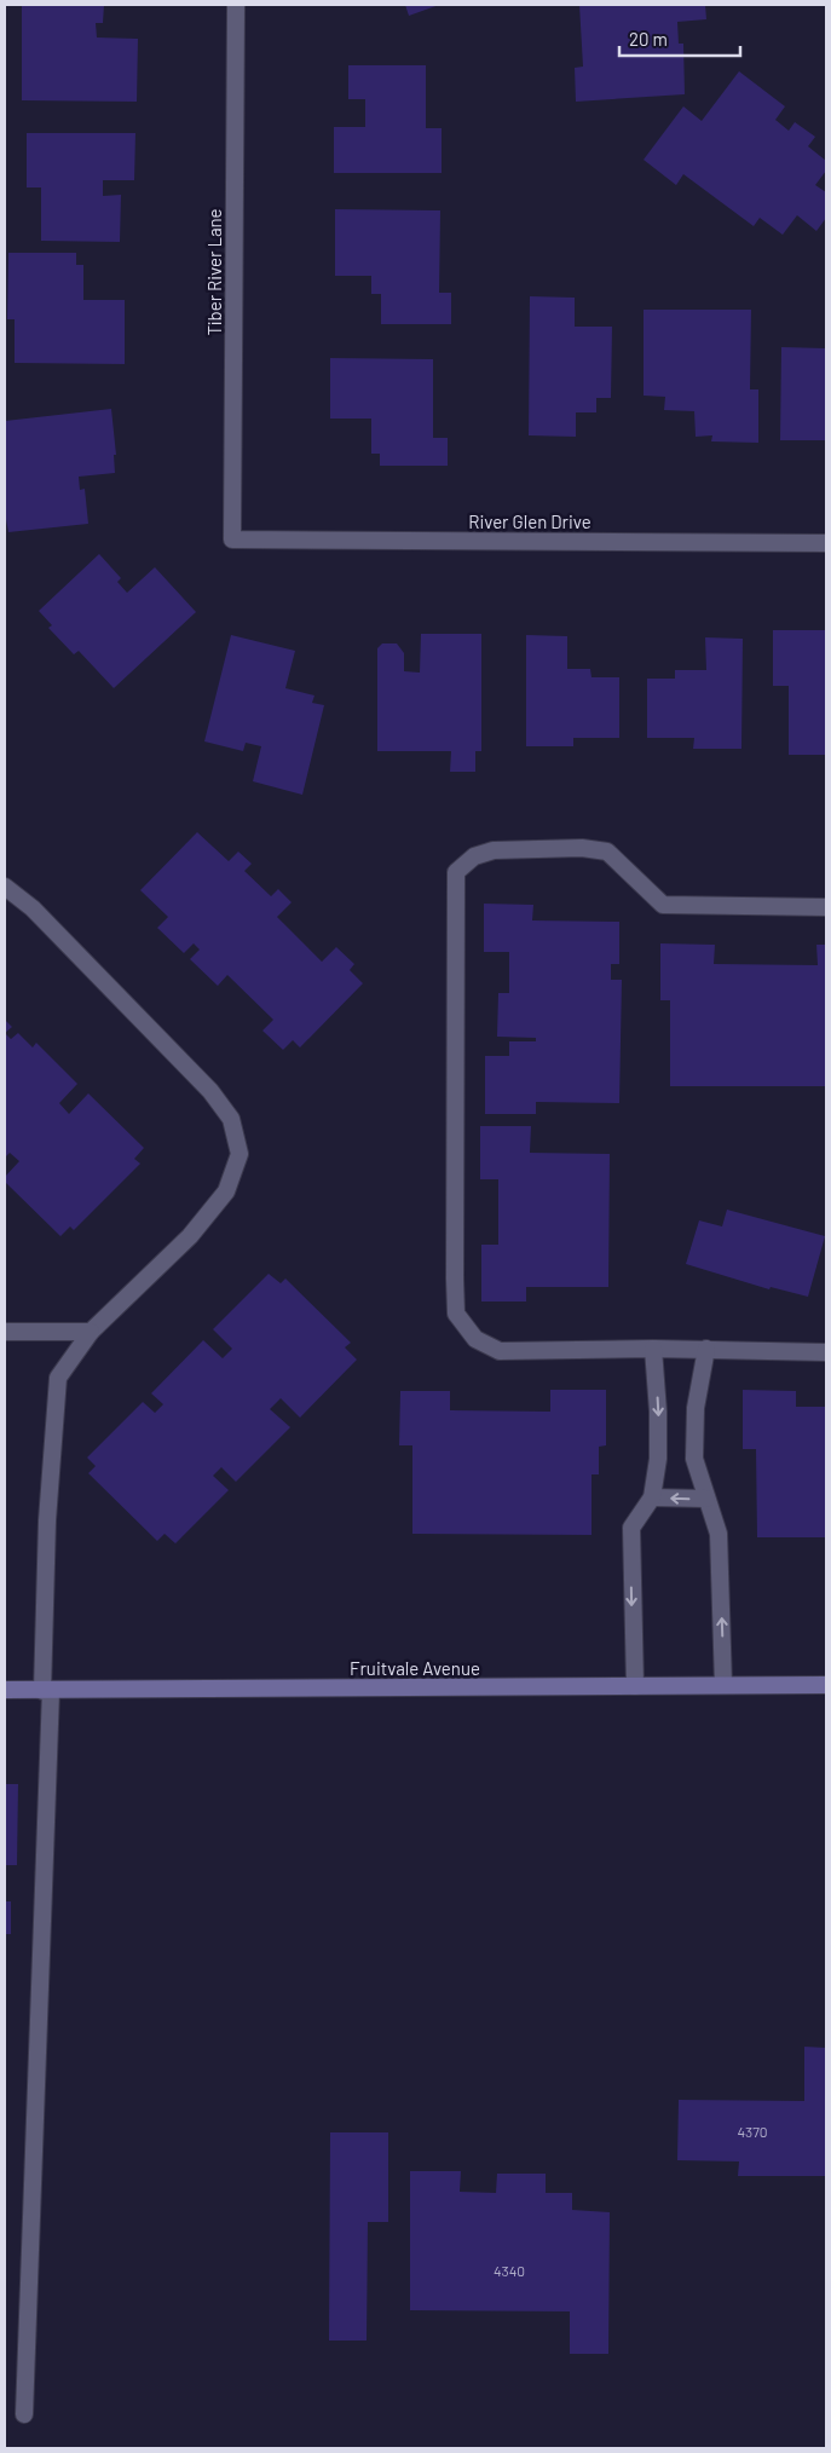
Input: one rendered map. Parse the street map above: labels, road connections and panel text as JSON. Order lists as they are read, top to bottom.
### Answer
{
  "streets": {
    "main road": ["Fruitvale Avenue"],
    "street": ["Tiber River Lane", "River Glen Drive"]
  },
  "crossings": [
    ["Tiber River Lane", "River Glen Drive"]
  ],
  "house_numbers": ["4370", "4340"],
  "scale_bar": "20 m"
}
